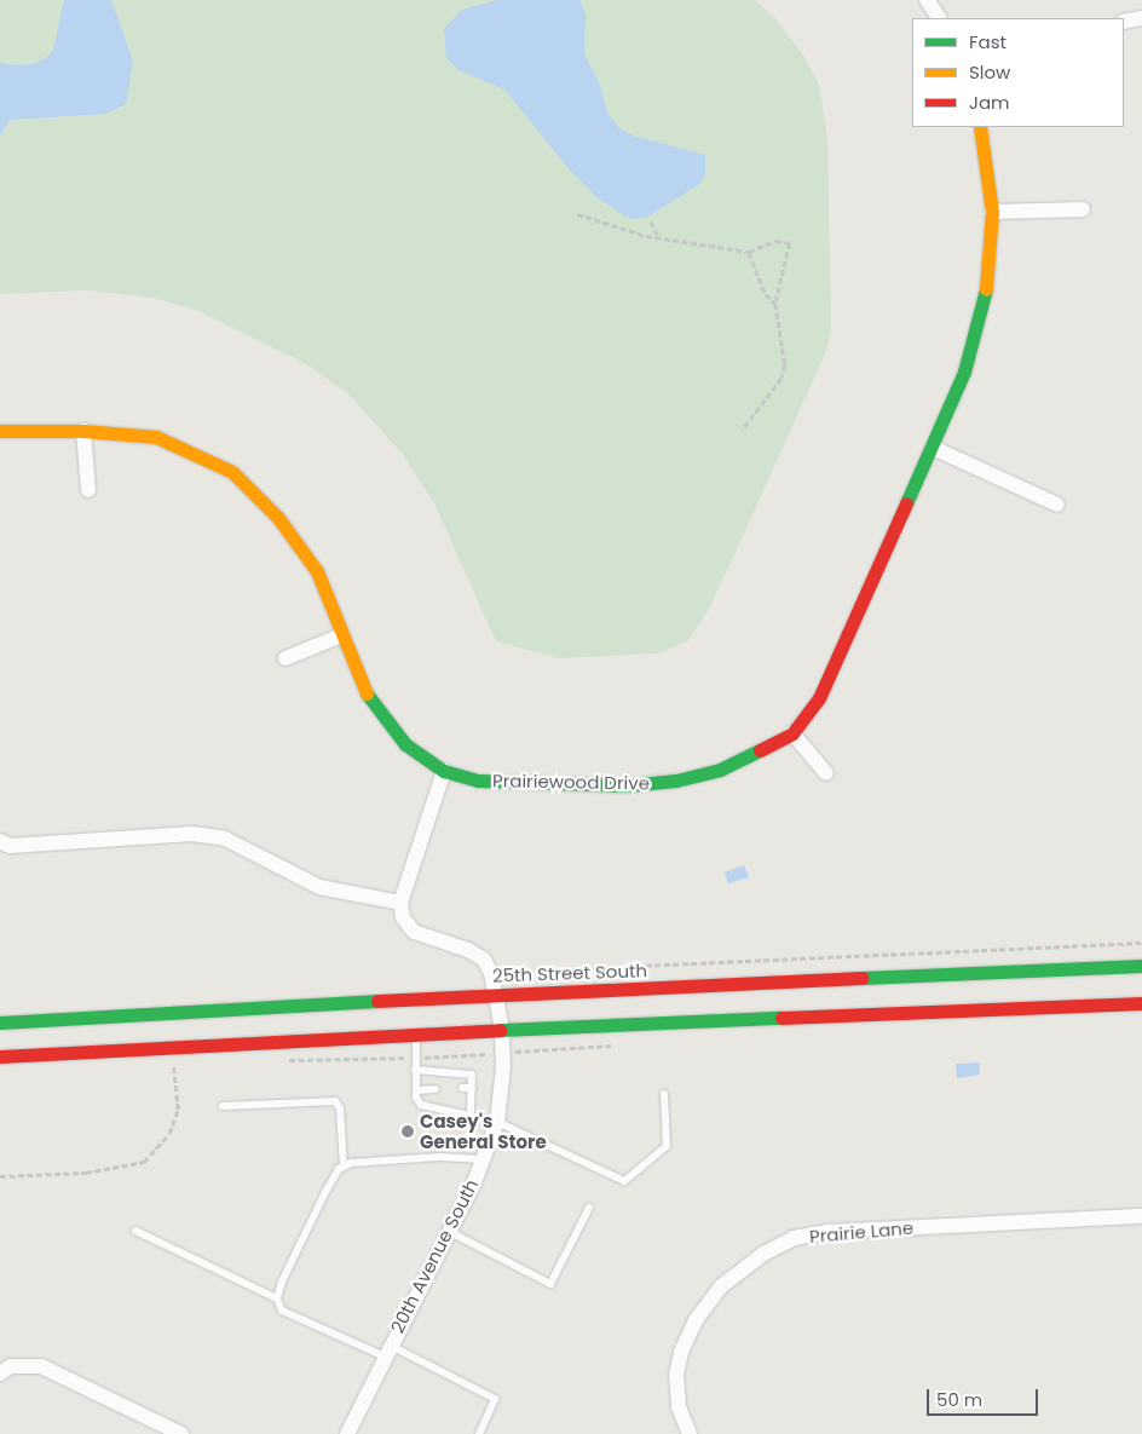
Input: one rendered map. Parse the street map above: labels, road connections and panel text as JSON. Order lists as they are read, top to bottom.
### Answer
{
  "streets": {
    "main road": ["Prairiewood Drive", "25th Street South"],
    "street": ["Prairie Lane", "20th Avenue South"]
  },
  "crossings": [
    ["25th Street South", "20th Avenue South"]
  ],
  "places": ["Casey's General Store"],
  "legend": ["Fast", "Slow", "Jam"],
  "scale_bar": "50 m"
}
